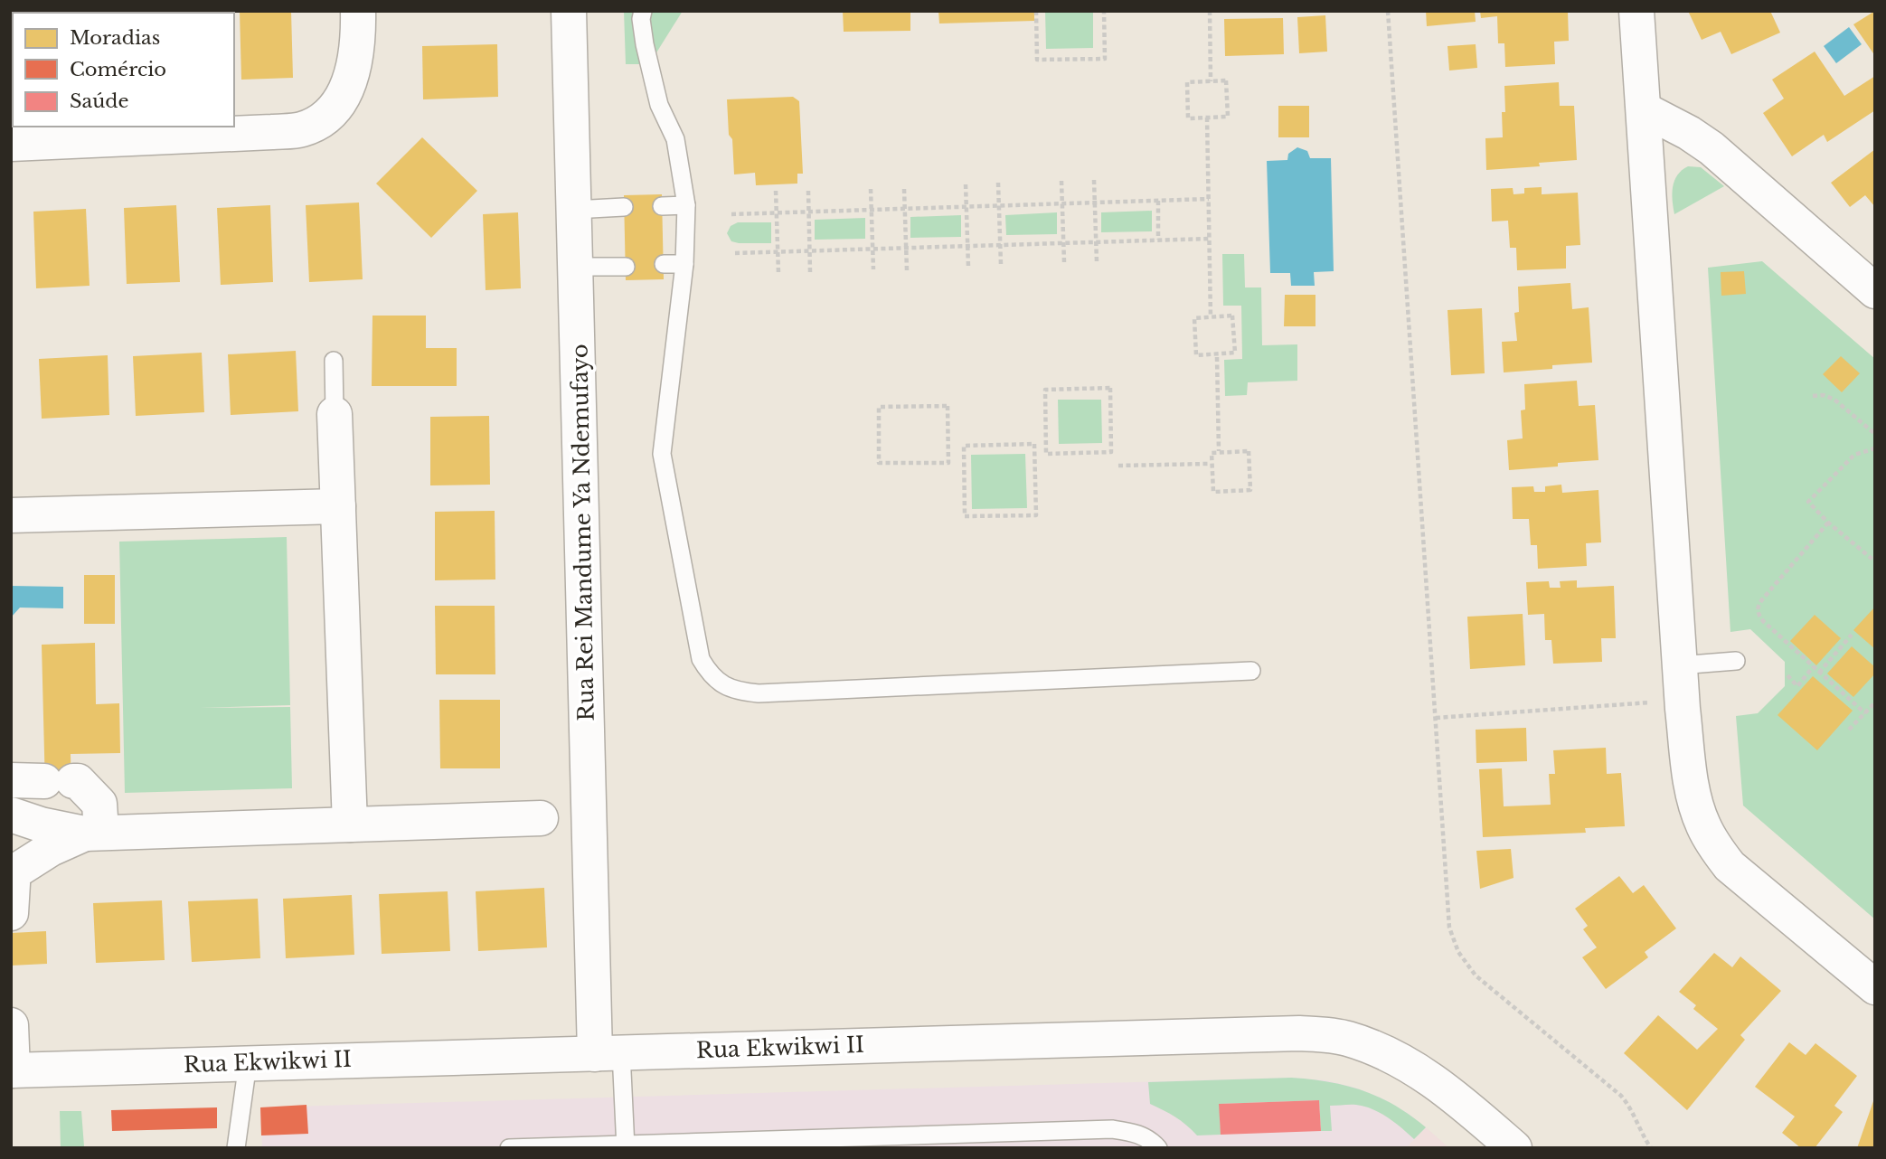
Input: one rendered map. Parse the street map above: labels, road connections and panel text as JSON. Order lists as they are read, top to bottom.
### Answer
{
  "streets": {
    "street": ["Rua Rei Mandume Ya Ndemufayo", "Rua Ekwikwi II"]
  },
  "crossings": [
    ["Rua Rei Mandume Ya Ndemufayo", "Rua Ekwikwi II"]
  ],
  "legend": ["Moradias", "Comércio", "Saúde"]
}
